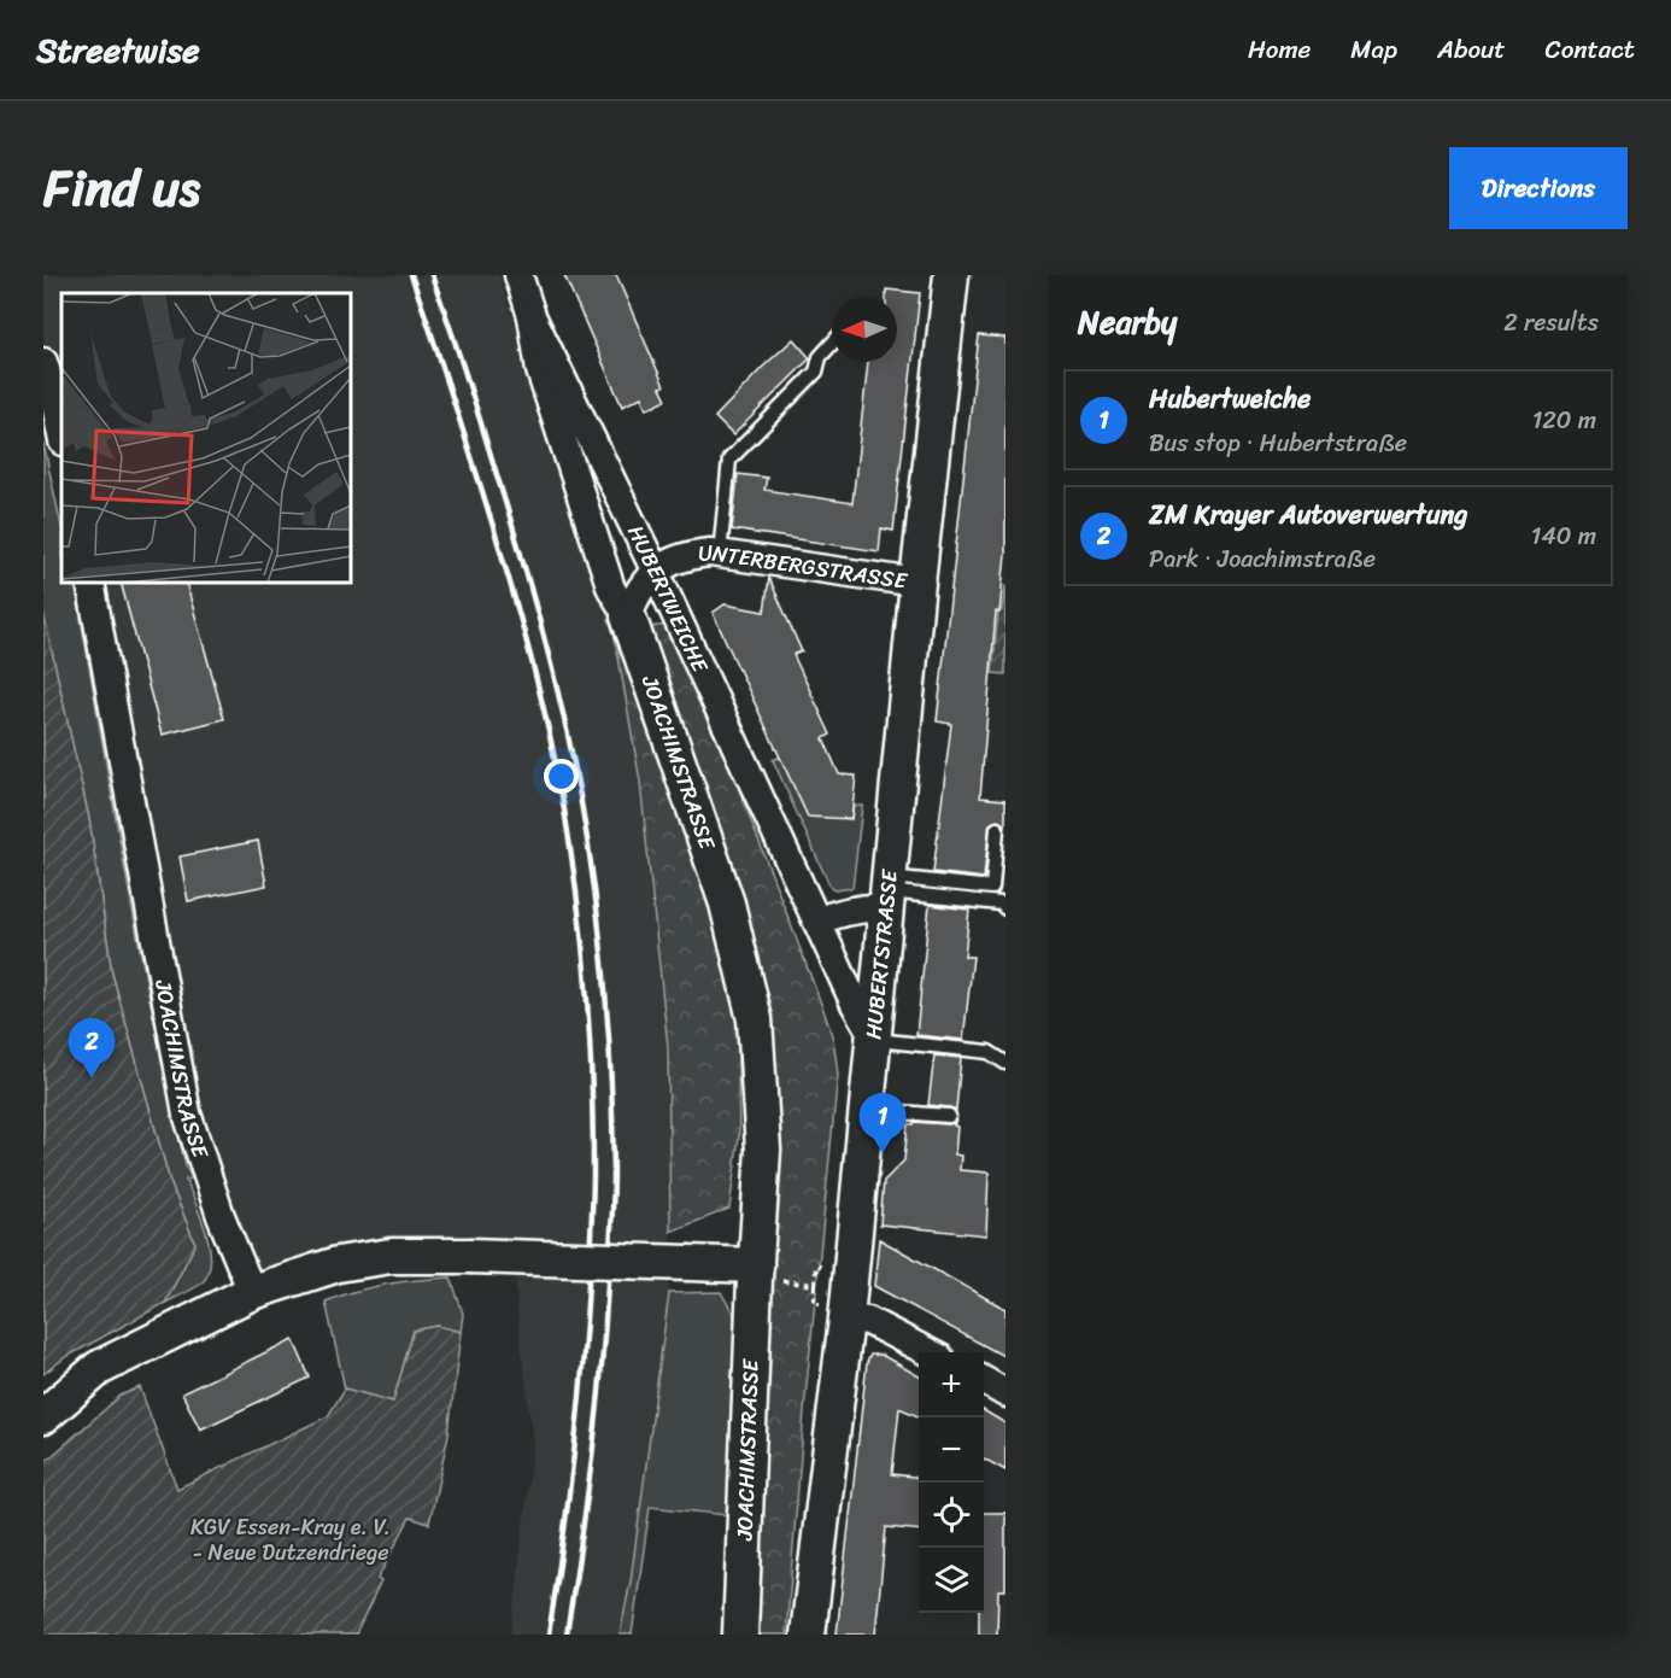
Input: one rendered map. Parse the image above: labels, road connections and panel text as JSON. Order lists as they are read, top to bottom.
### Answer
{
  "streets": {
    "street": [
      "UNTERBERGSTRASSE",
      "HUBERTWEICHE",
      "JOACHIMSTRASSE",
      "HUBERTSTRASSE"
    ]
  },
  "crossings": [
    ["UNTERBERGSTRASSE", "HUBERTWEICHE"],
    ["UNTERBERGSTRASSE", "HUBERTSTRASSE"],
    ["HUBERTWEICHE", "JOACHIMSTRASSE"],
    ["HUBERTWEICHE", "HUBERTSTRASSE"]
  ],
  "parks": ["KGV Essen-Kray e. V. - Neue Dutzendriege"],
  "north": "left",
  "page": {
    "header": "Streetwise",
    "nav": [
      "Home",
      "Map",
      "About",
      "Contact"
    ],
    "title": "Find us",
    "buttons": "Directions",
    "heading": ["Nearby", "2 results"],
    "list": [
      {
        "mark": "1",
        "name": "Hubertweiche",
        "note": "Bus stop · Hubertstraße",
        "value": "120 m"
      },
      {
        "mark": "2",
        "name": "ZM Krayer Autoverwertung",
        "note": "Park · Joachimstraße",
        "value": "140 m"
      }
    ],
    "pins": ["2", "1"],
    "map_buttons": ["+", "−"]
  }
}
